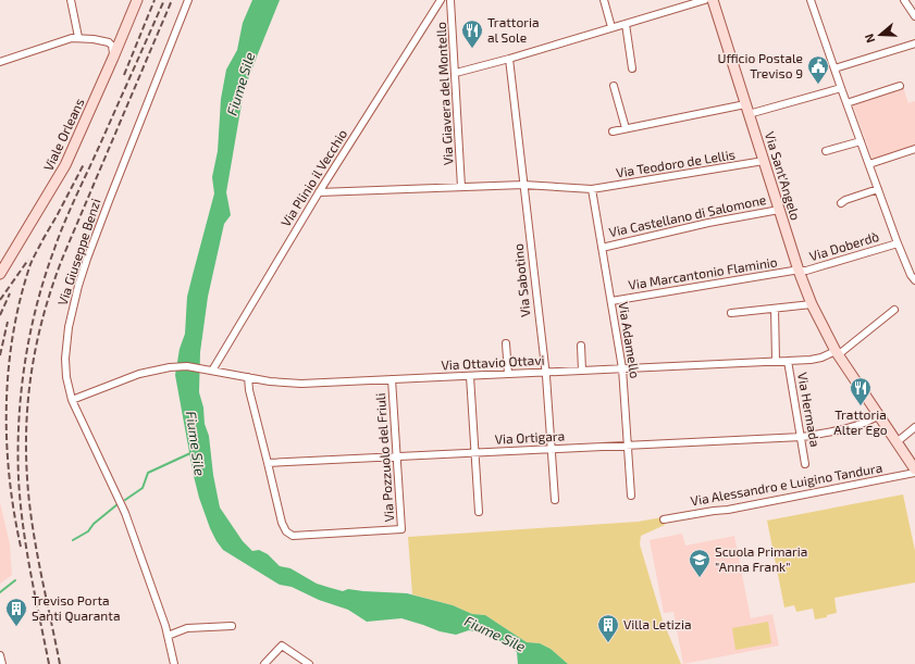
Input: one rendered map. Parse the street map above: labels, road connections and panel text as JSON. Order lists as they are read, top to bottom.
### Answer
{
  "streets": {
    "street": [
      "Via Giavera del Montello",
      "Viale Orleans",
      "Via Teodoro de Lellis",
      "Via Sant'Angelo",
      "Via Plinio il Vecchio",
      "Via Castellano di Salomone",
      "Via Doberdò",
      "Via Giuseppe Benzi",
      "Via Marcantonio Flaminio",
      "Via Sabotino",
      "Via Adamello",
      "Via Ottavio Ottavi",
      "Via Hermada",
      "Via Ortigara",
      "Via Pozzuolo del Friuli",
      "Via Alessandro e Luigino Tandura"
    ]
  },
  "crossings": [
    ["Via Teodoro de Lellis", "Via Sant'Angelo"],
    ["Via Teodoro de Lellis", "Via Adamello"],
    ["Via Sant'Angelo", "Via Castellano di Salomone"],
    ["Via Sant'Angelo", "Via Doberdò"],
    ["Via Sant'Angelo", "Via Marcantonio Flaminio"],
    ["Via Sant'Angelo", "Via Ottavio Ottavi"],
    ["Via Sant'Angelo", "Via Ortigara"],
    ["Via Sant'Angelo", "Via Alessandro e Luigino Tandura"],
    ["Via Plinio il Vecchio", "Via Ottavio Ottavi"],
    ["Via Castellano di Salomone", "Via Adamello"],
    ["Via Doberdò", "Via Marcantonio Flaminio"],
    ["Via Giuseppe Benzi", "Via Ottavio Ottavi"],
    ["Via Marcantonio Flaminio", "Via Adamello"],
    ["Via Sabotino", "Via Ottavio Ottavi"],
    ["Via Sabotino", "Via Ortigara"],
    ["Via Adamello", "Via Ottavio Ottavi"],
    ["Via Adamello", "Via Ortigara"],
    ["Via Ottavio Ottavi", "Via Hermada"],
    ["Via Ottavio Ottavi", "Via Pozzuolo del Friuli"],
    ["Via Hermada", "Via Ortigara"],
    ["Via Ortigara", "Via Pozzuolo del Friuli"]
  ],
  "water": ["Fiume Sile"],
  "places": {
    "restaurant": ["Trattoria al Sole", "Trattoria Alter Ego"],
    "public building": ["Ufficio Postale Treviso 9"],
    "school or university": ["Scuola Primaria \"Anna Frank\""],
    "building": ["Treviso Porta Santi Quaranta", "Villa Letizia"]
  },
  "north": "left"
}
